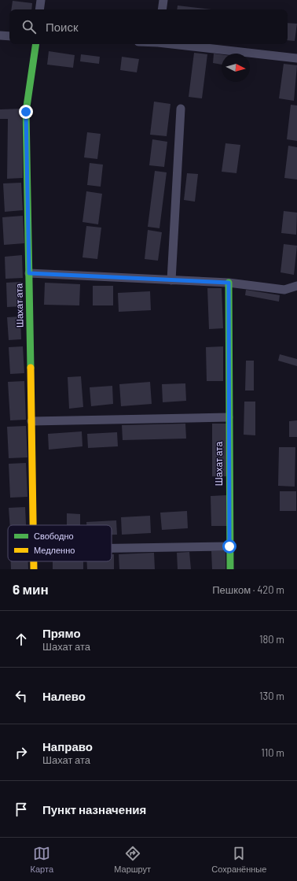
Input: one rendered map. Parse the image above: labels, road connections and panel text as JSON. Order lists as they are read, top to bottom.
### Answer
{
  "streets": {
    "street": ["Шахат ата"]
  },
  "legend": ["Свободно", "Медленно"],
  "north": "right",
  "page": {
    "search": "Поиск",
    "heading": ["6 мин", "Пешком · 420 m"],
    "list": [
      ["Прямо", "Шахат ата", "180 m"],
      ["Налево", "130 m"],
      ["Направо", "Шахат ата", "110 m"],
      "Пункт назначения"
    ],
    "nav": ["Карта", "Маршрут", "Сохранённые"]
  }
}
